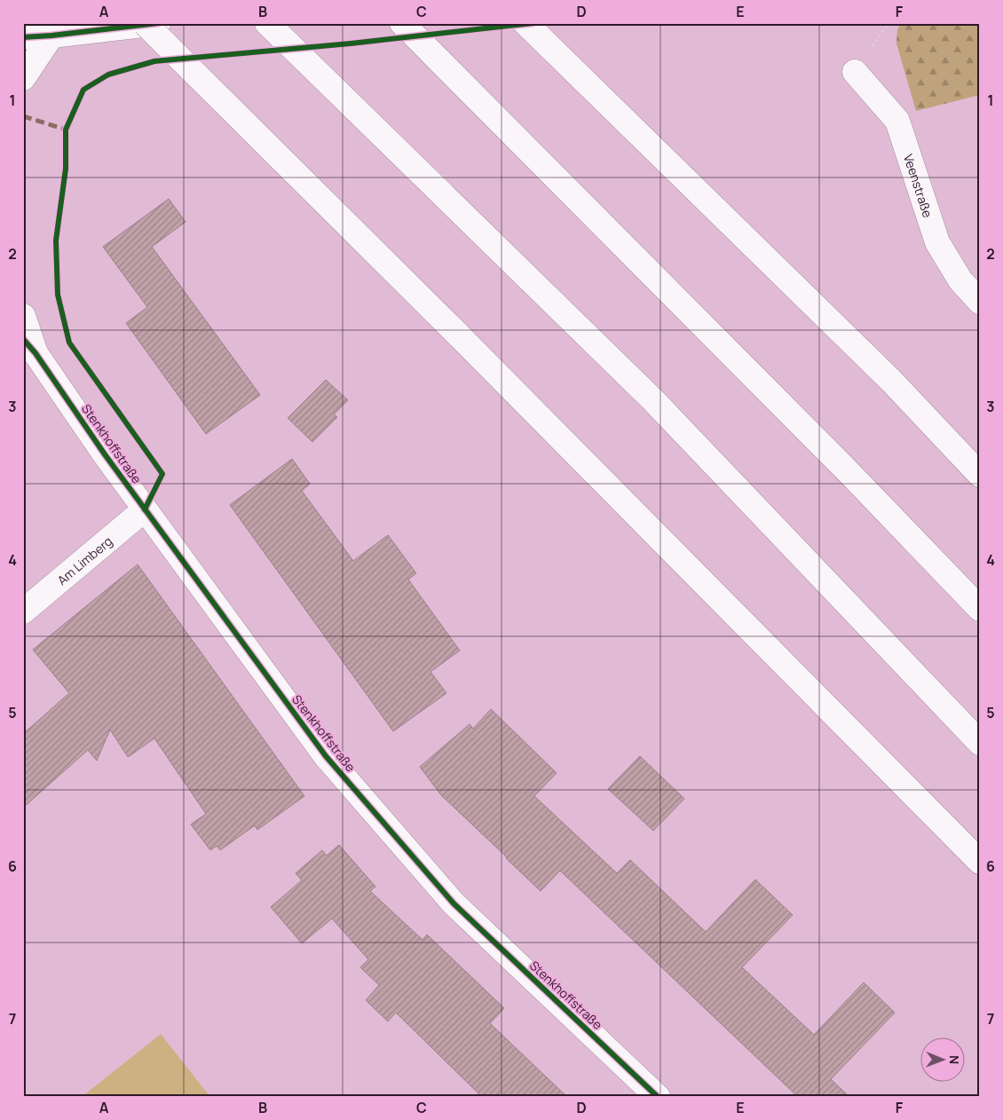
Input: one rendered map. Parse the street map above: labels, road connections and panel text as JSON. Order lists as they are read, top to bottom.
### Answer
{
  "streets": {
    "main road": ["Veenstraße", "Stenkhoffstraße", "Am Limberg"]
  },
  "crossings": [
    ["Stenkhoffstraße", "Am Limberg"]
  ],
  "north": "right",
  "grid": {
    "columns": [
      "A",
      "B",
      "C",
      "D",
      "E",
      "F"
    ],
    "rows": [
      "1",
      "2",
      "3",
      "4",
      "5",
      "6",
      "7"
    ]
  }
}
